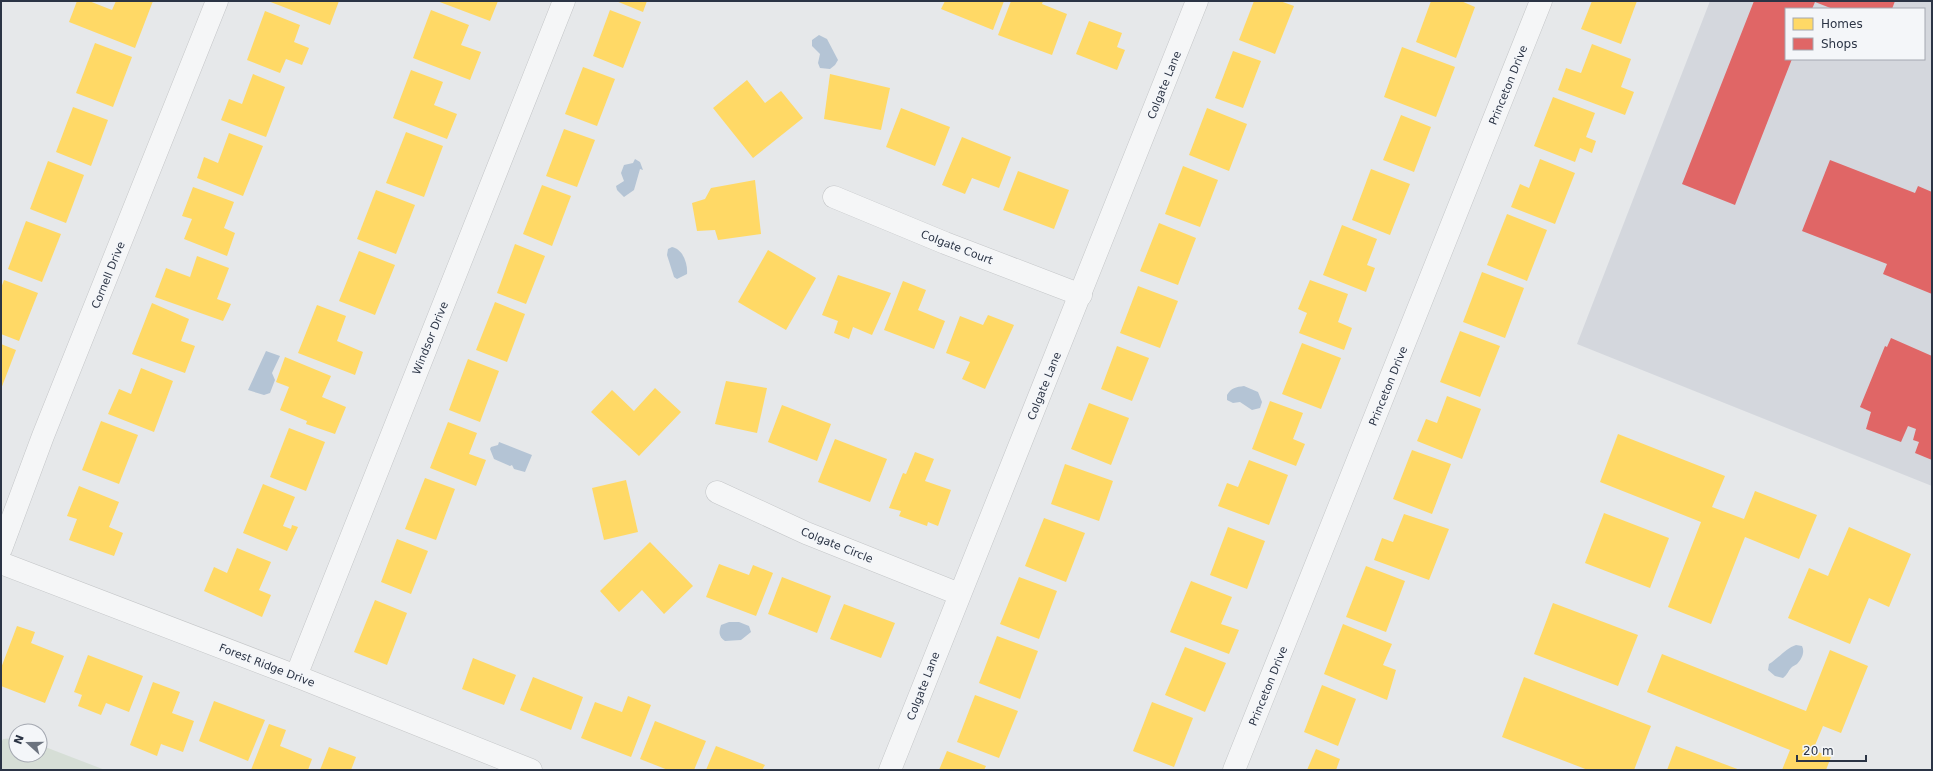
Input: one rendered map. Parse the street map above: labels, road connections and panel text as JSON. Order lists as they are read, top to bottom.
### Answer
{
  "streets": {
    "street": [
      "Colgate Lane",
      "Princeton Drive",
      "Colgate Court",
      "Cornell Drive",
      "Windsor Drive",
      "Colgate Circle",
      "Forest Ridge Drive"
    ]
  },
  "crossings": [
    ["Colgate Lane", "Colgate Court"],
    ["Colgate Lane", "Colgate Circle"],
    ["Windsor Drive", "Forest Ridge Drive"]
  ],
  "legend": ["Homes", "Shops"],
  "scale_bar": "20 m",
  "north": "left"
}
